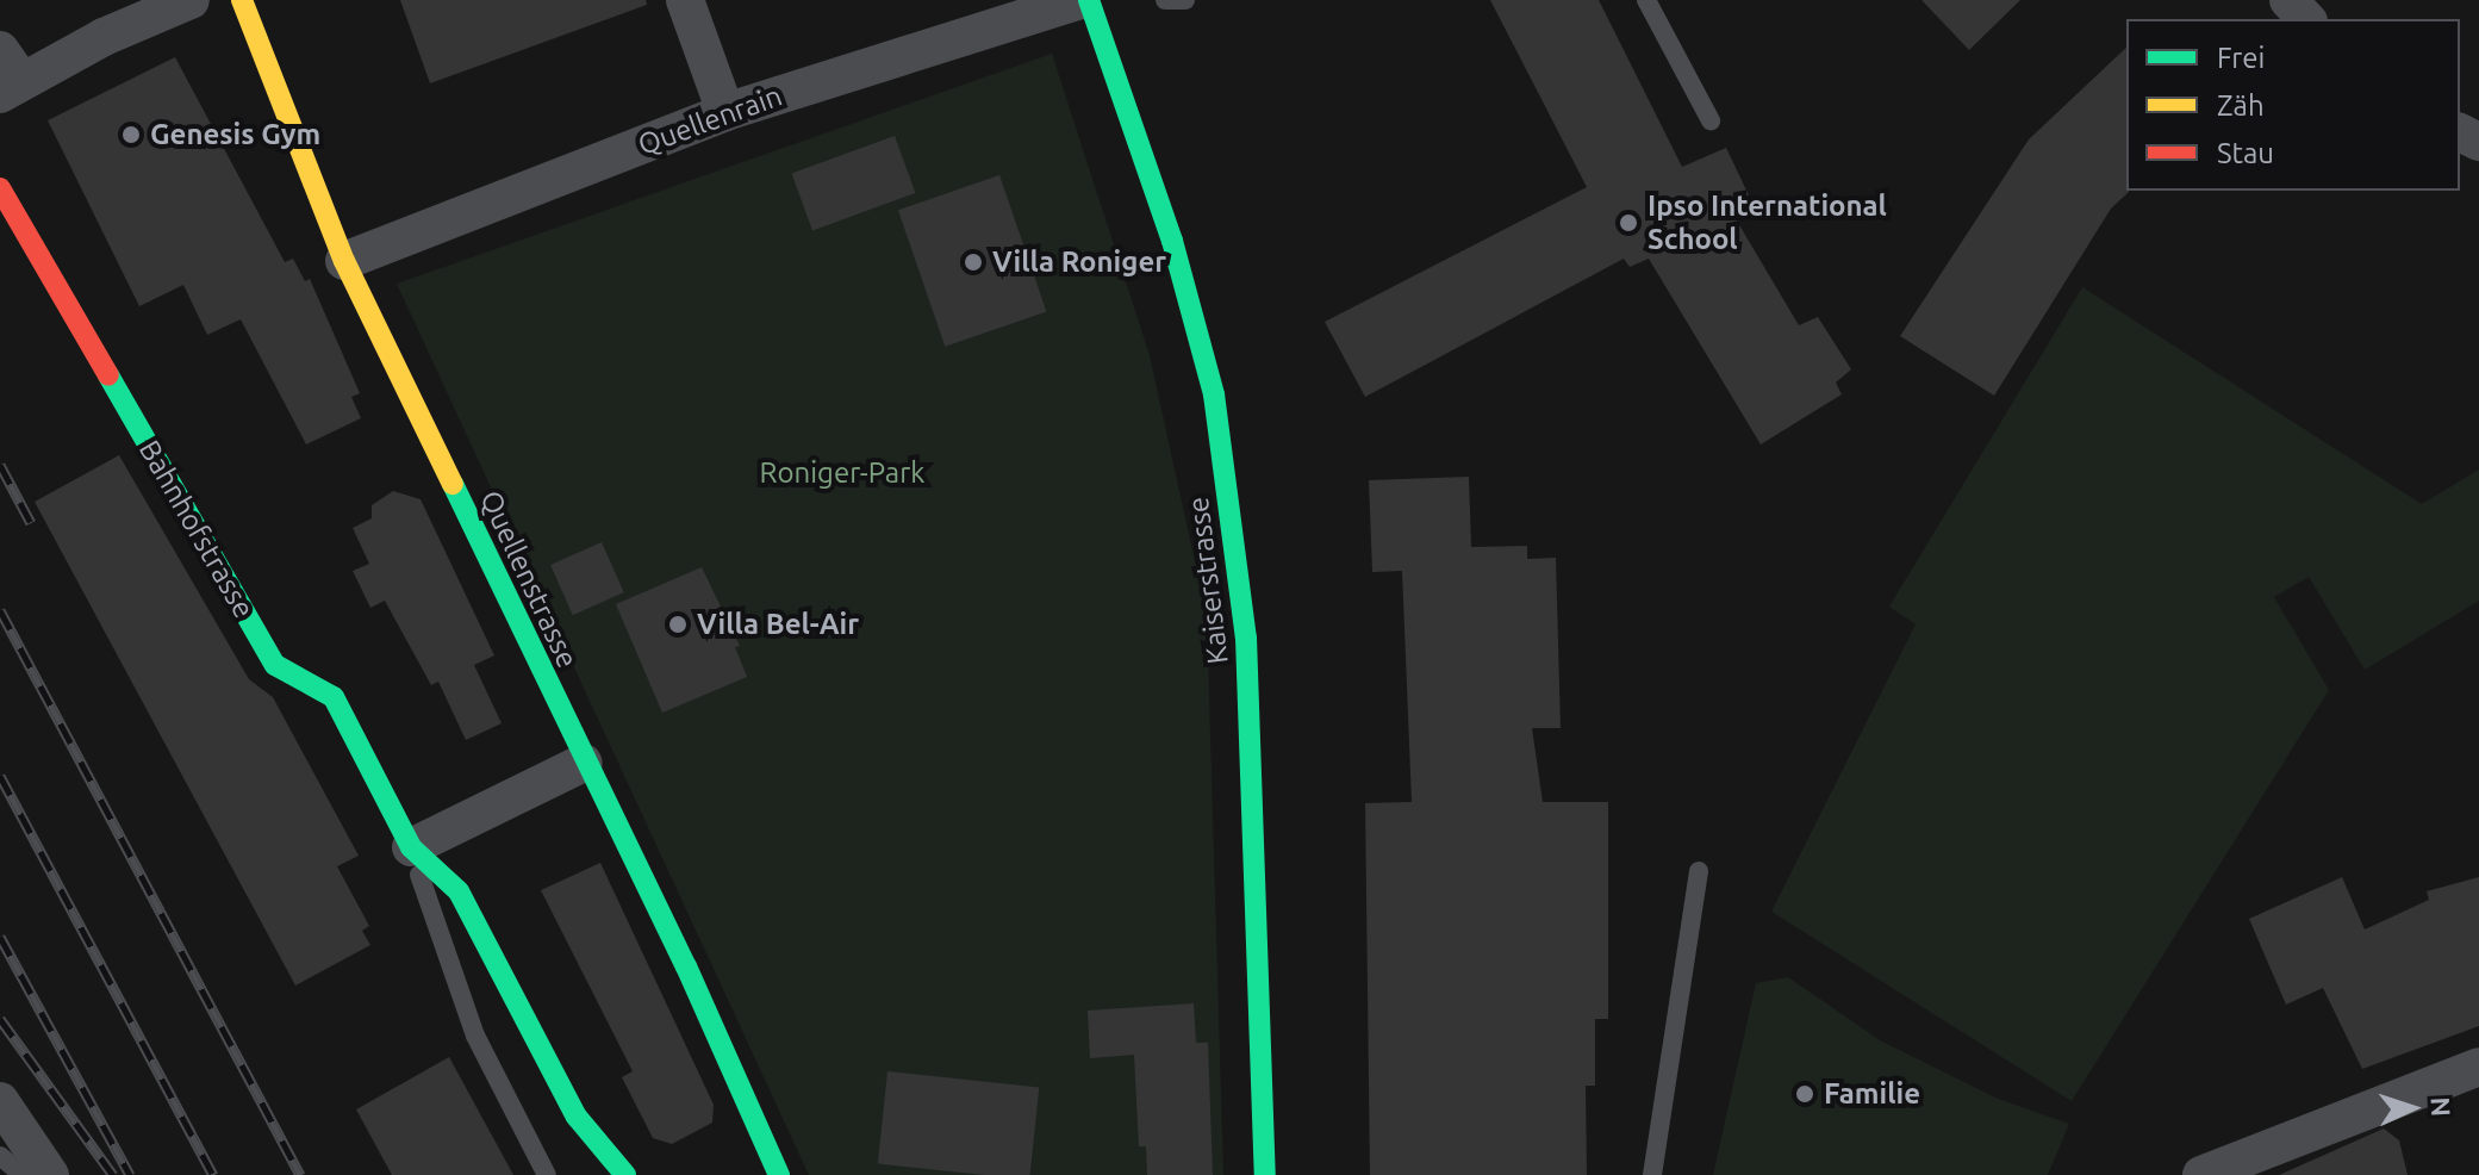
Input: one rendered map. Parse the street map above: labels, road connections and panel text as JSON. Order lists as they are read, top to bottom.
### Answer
{
  "streets": {
    "street": [
      "Quellenrain",
      "Bahnhofstrasse",
      "Quellenstrasse",
      "Kaiserstrasse"
    ]
  },
  "crossings": [
    ["Quellenrain", "Quellenstrasse"]
  ],
  "parks": ["Roniger-Park"],
  "places": [
    "Genesis Gym",
    "Ipso International School",
    "Villa Roniger",
    "Villa Bel-Air",
    "Familie"
  ],
  "legend": ["Frei", "Zäh", "Stau"],
  "north": "right"
}
